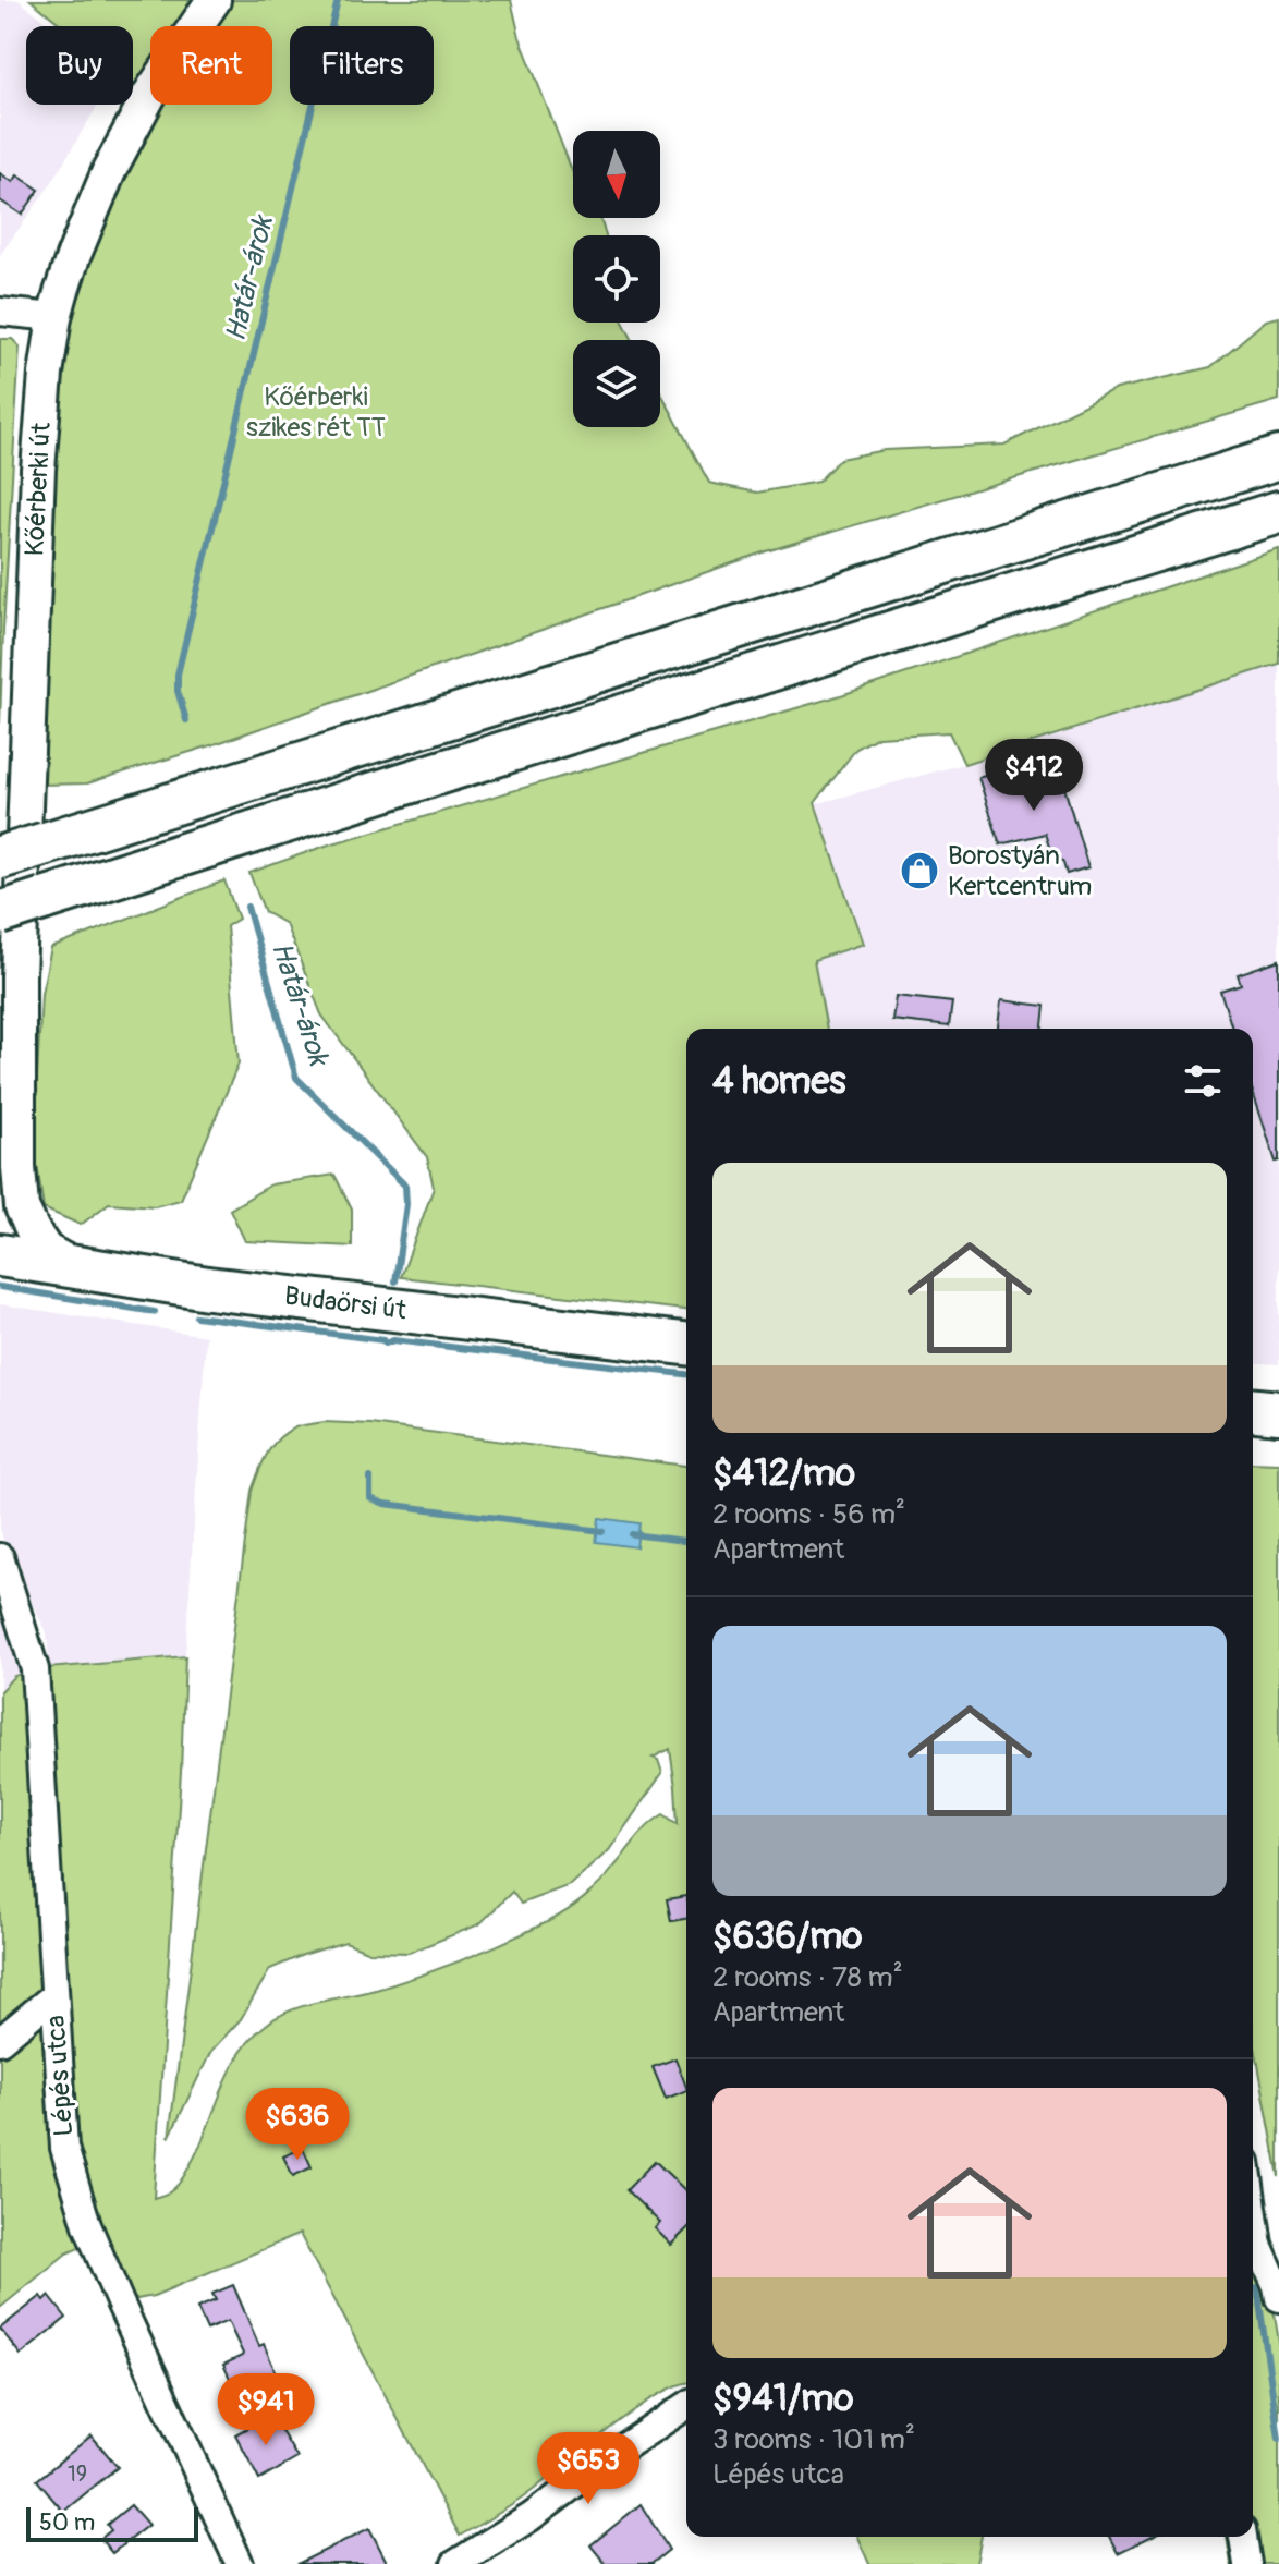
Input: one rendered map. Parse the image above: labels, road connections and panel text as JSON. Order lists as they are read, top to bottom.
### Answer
{
  "streets": {
    "main road": ["Budaörsi út"],
    "street": ["Kőérberki út", "Lépés utca"]
  },
  "crossings": [
    ["Kőérberki út", "Budaörsi út"]
  ],
  "water": ["Határ-árok"],
  "parks": ["Kőérberki szikes rét TT"],
  "places": {
    "shop": ["Borostyán Kertcentrum"]
  },
  "house_numbers": ["19"],
  "scale_bar": "50 m",
  "north": "bottom",
  "page": {
    "chip": ["Buy", "Rent", "Filters"],
    "price": [
      "$412",
      "$636",
      "$941",
      "$653"
    ],
    "heading": "4 homes",
    "list": [
      {
        "name": "$412/mo",
        "note": "2 rooms · 56 m² · Apartment"
      },
      {
        "name": "$636/mo",
        "note": "2 rooms · 78 m² · Apartment"
      },
      {
        "name": "$941/mo",
        "note": "3 rooms · 101 m² · Lépés utca"
      }
    ],
    "scale": "50 m"
  }
}
